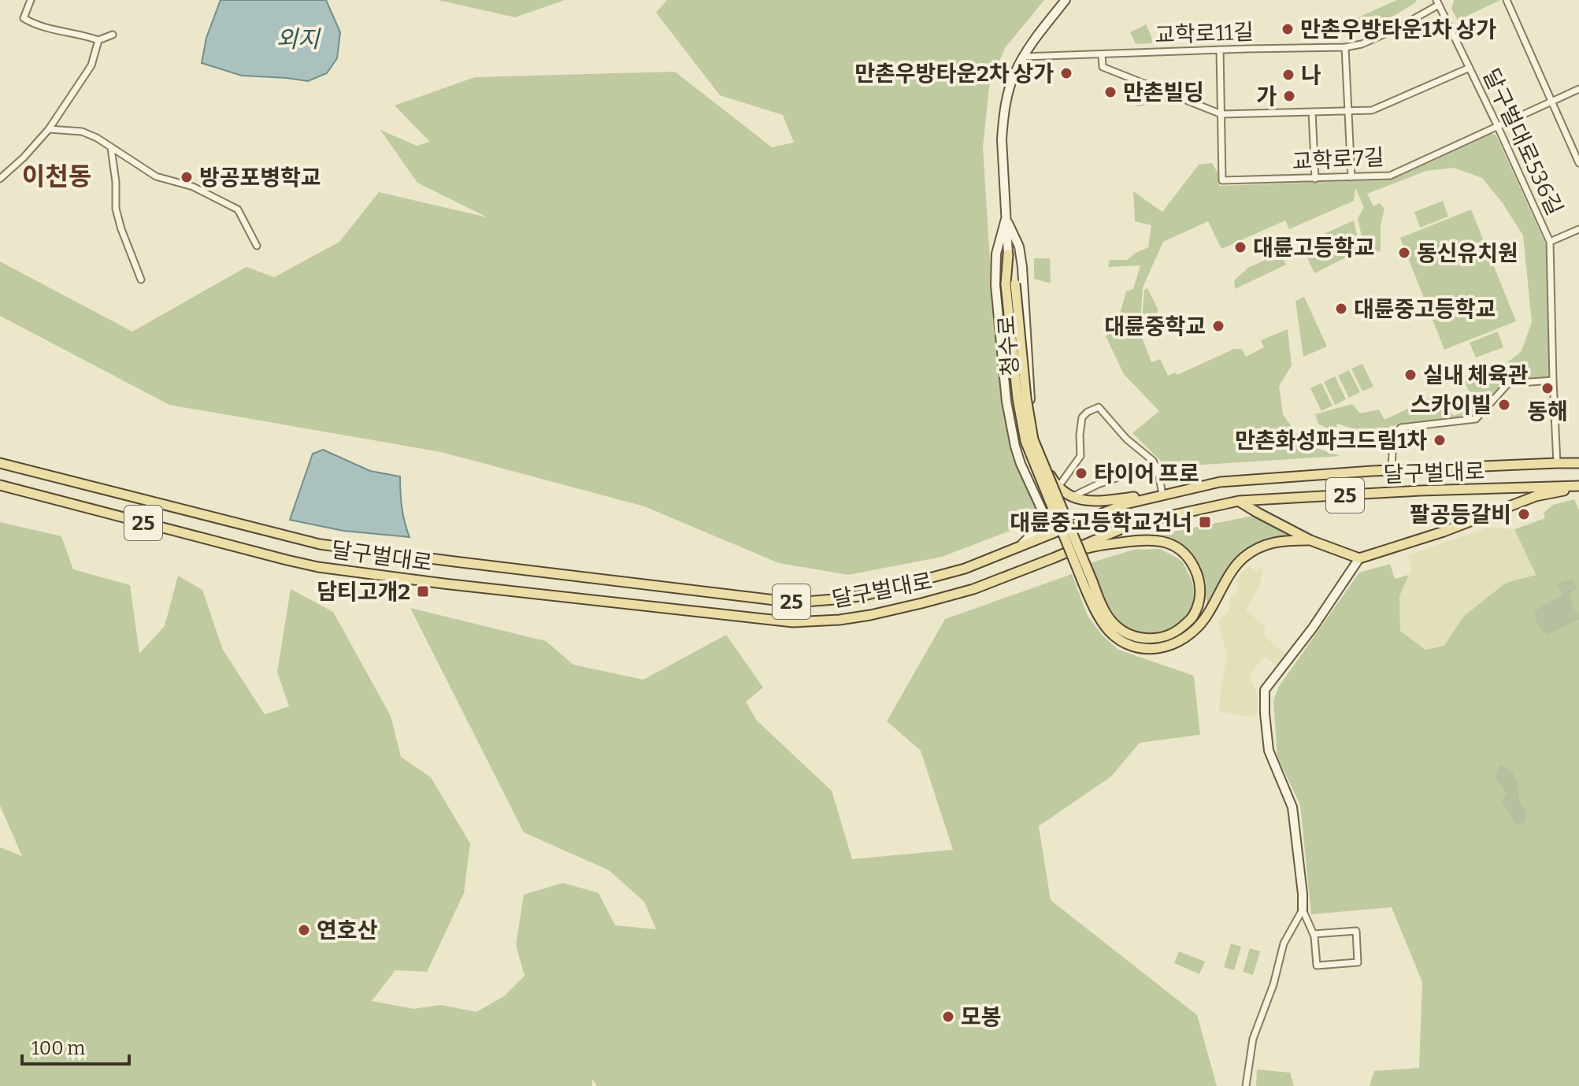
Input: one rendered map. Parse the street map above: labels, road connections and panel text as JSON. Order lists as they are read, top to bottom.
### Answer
{
  "streets": {
    "main road": ["청수로", "달구벌대로", "25"],
    "street": ["교학로11길", "달구벌대로536길", "교학로7길"]
  },
  "crossings": [
    ["교학로11길", "달구벌대로536길"],
    ["교학로11길", "교학로7길"],
    ["교학로11길", "청수로"],
    ["달구벌대로536길", "교학로7길"],
    ["달구벌대로536길", "달구벌대로"],
    ["청수로", "달구벌대로"]
  ],
  "districts": ["이천동"],
  "water": ["외지"],
  "places": {
    "other": [
      "만촌우방타운1차 상가",
      "만촌우방타운2차 상가",
      "나",
      "만촌빌딩",
      "가",
      "방공포병학교",
      "대륜고등학교",
      "동신유치원",
      "대륜중고등학교",
      "대륜중학교",
      "실내 체육관",
      "동해",
      "스카이빌",
      "만촌화성파크드림1차",
      "타이어 프로",
      "팔공등갈비",
      "연호산",
      "모봉"
    ],
    "transit": ["대륜중고등학교건너", "담티고개2"]
  },
  "scale_bar": "100 m"
}
